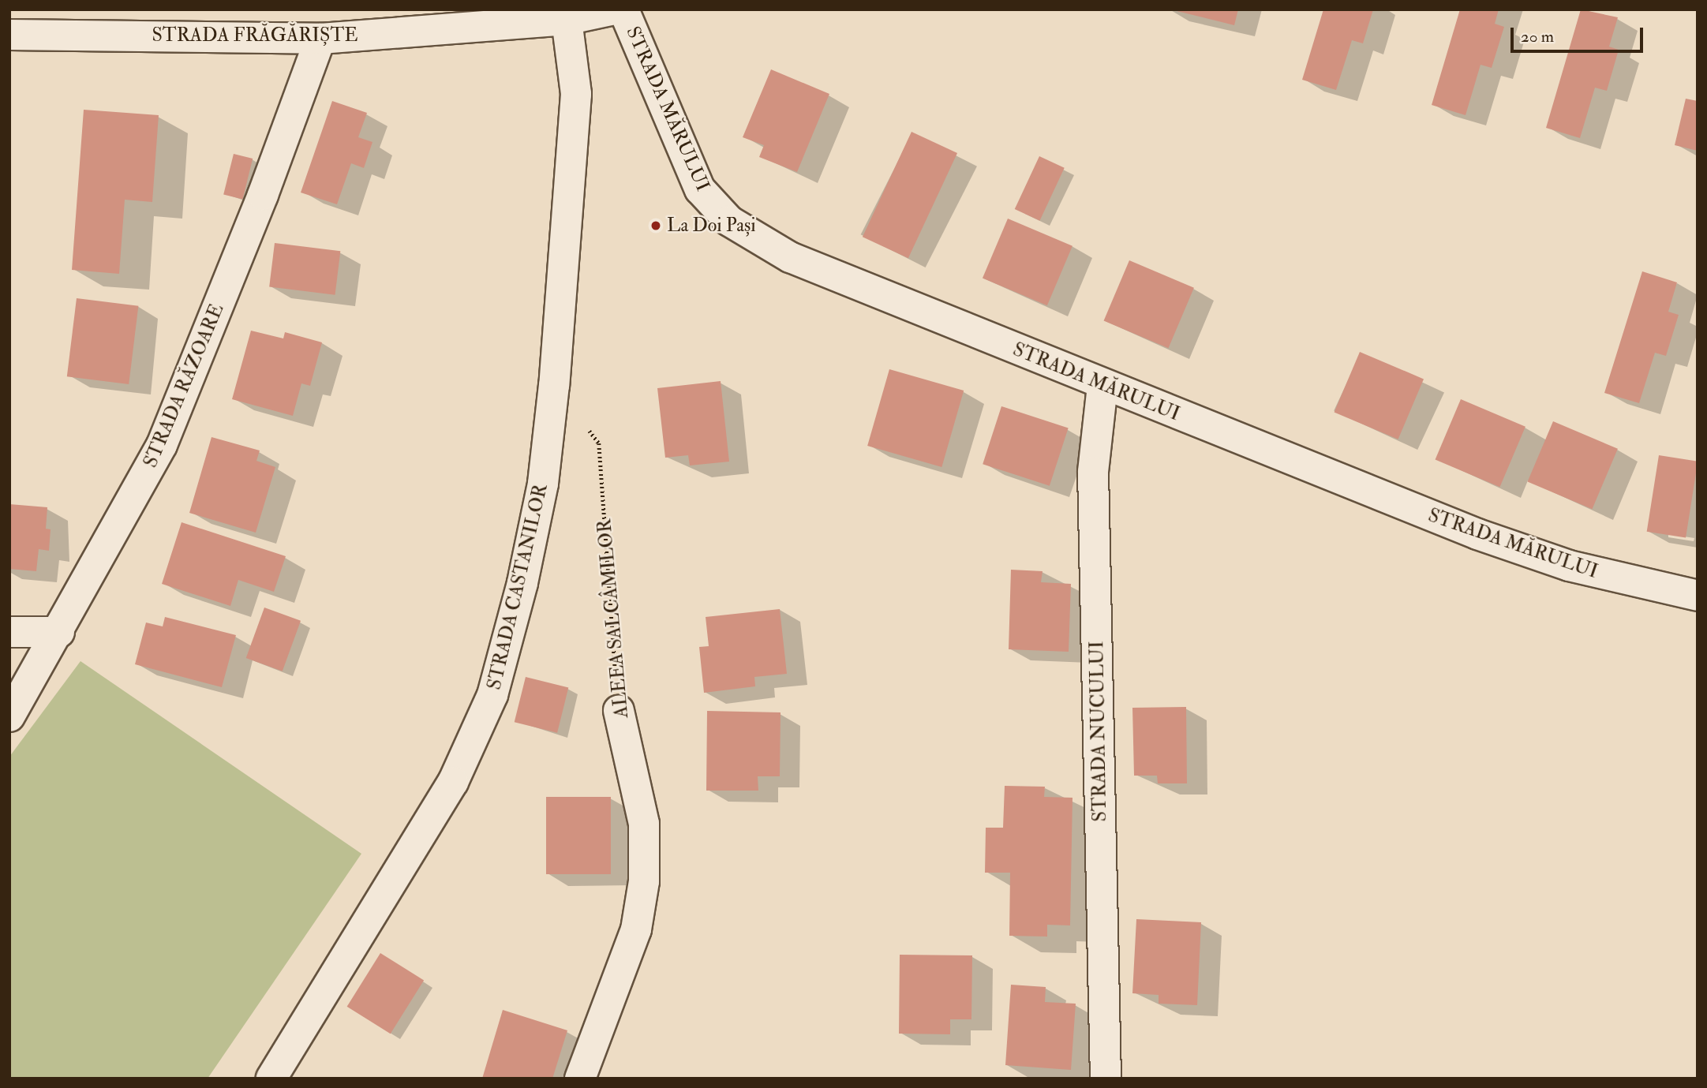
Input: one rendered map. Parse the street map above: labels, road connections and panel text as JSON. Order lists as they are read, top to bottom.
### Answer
{
  "streets": {
    "street": [
      "STRADA FRĂGĂRIȘTE",
      "STRADA MĂRULUI",
      "STRADA RĂZOARE",
      "STRADA CASTANILOR",
      "ALEEA SALCÂMILOR",
      "STRADA NUCULUI"
    ]
  },
  "crossings": [
    ["STRADA FRĂGĂRIȘTE", "STRADA RĂZOARE"],
    ["STRADA FRĂGĂRIȘTE", "STRADA CASTANILOR"],
    ["STRADA MĂRULUI", "STRADA NUCULUI"]
  ],
  "places": ["La Doi Pași"],
  "scale_bar": "20 m"
}
